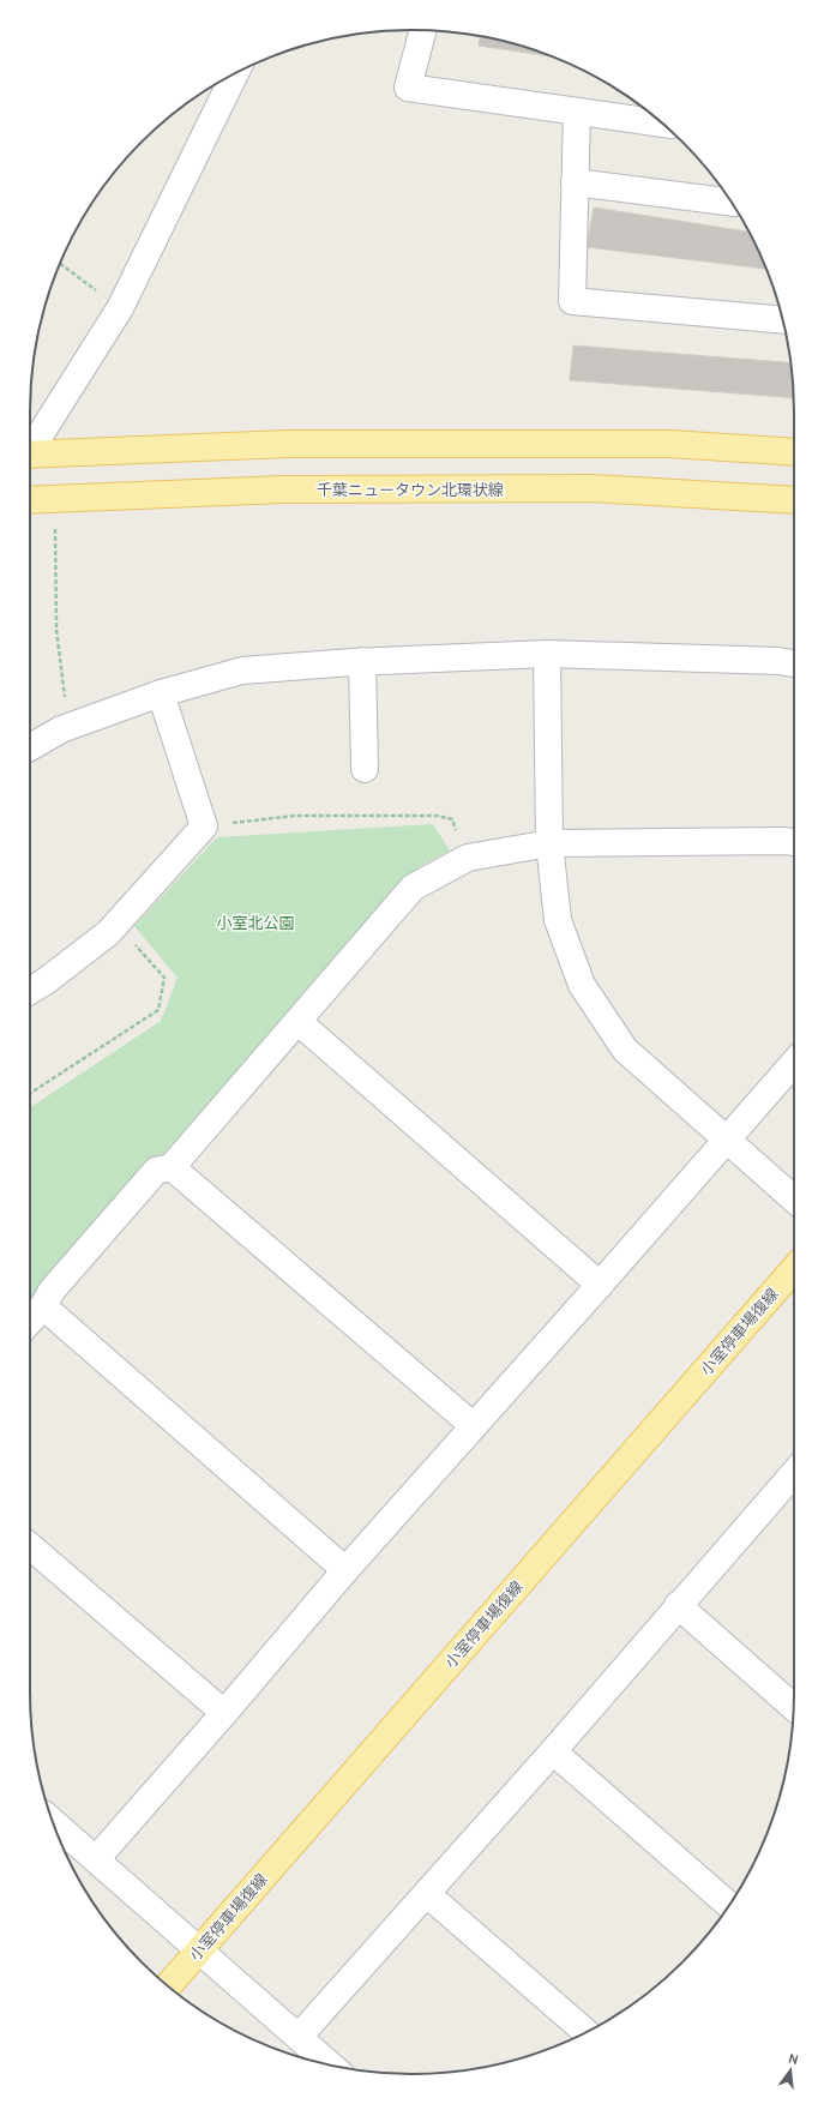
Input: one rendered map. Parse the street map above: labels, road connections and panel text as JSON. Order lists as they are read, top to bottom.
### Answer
{
  "streets": {
    "main road": ["千葉ニュータウン北環状線", "小室停車場復線"]
  },
  "parks": ["小室北公園"],
  "north": "top"
}
